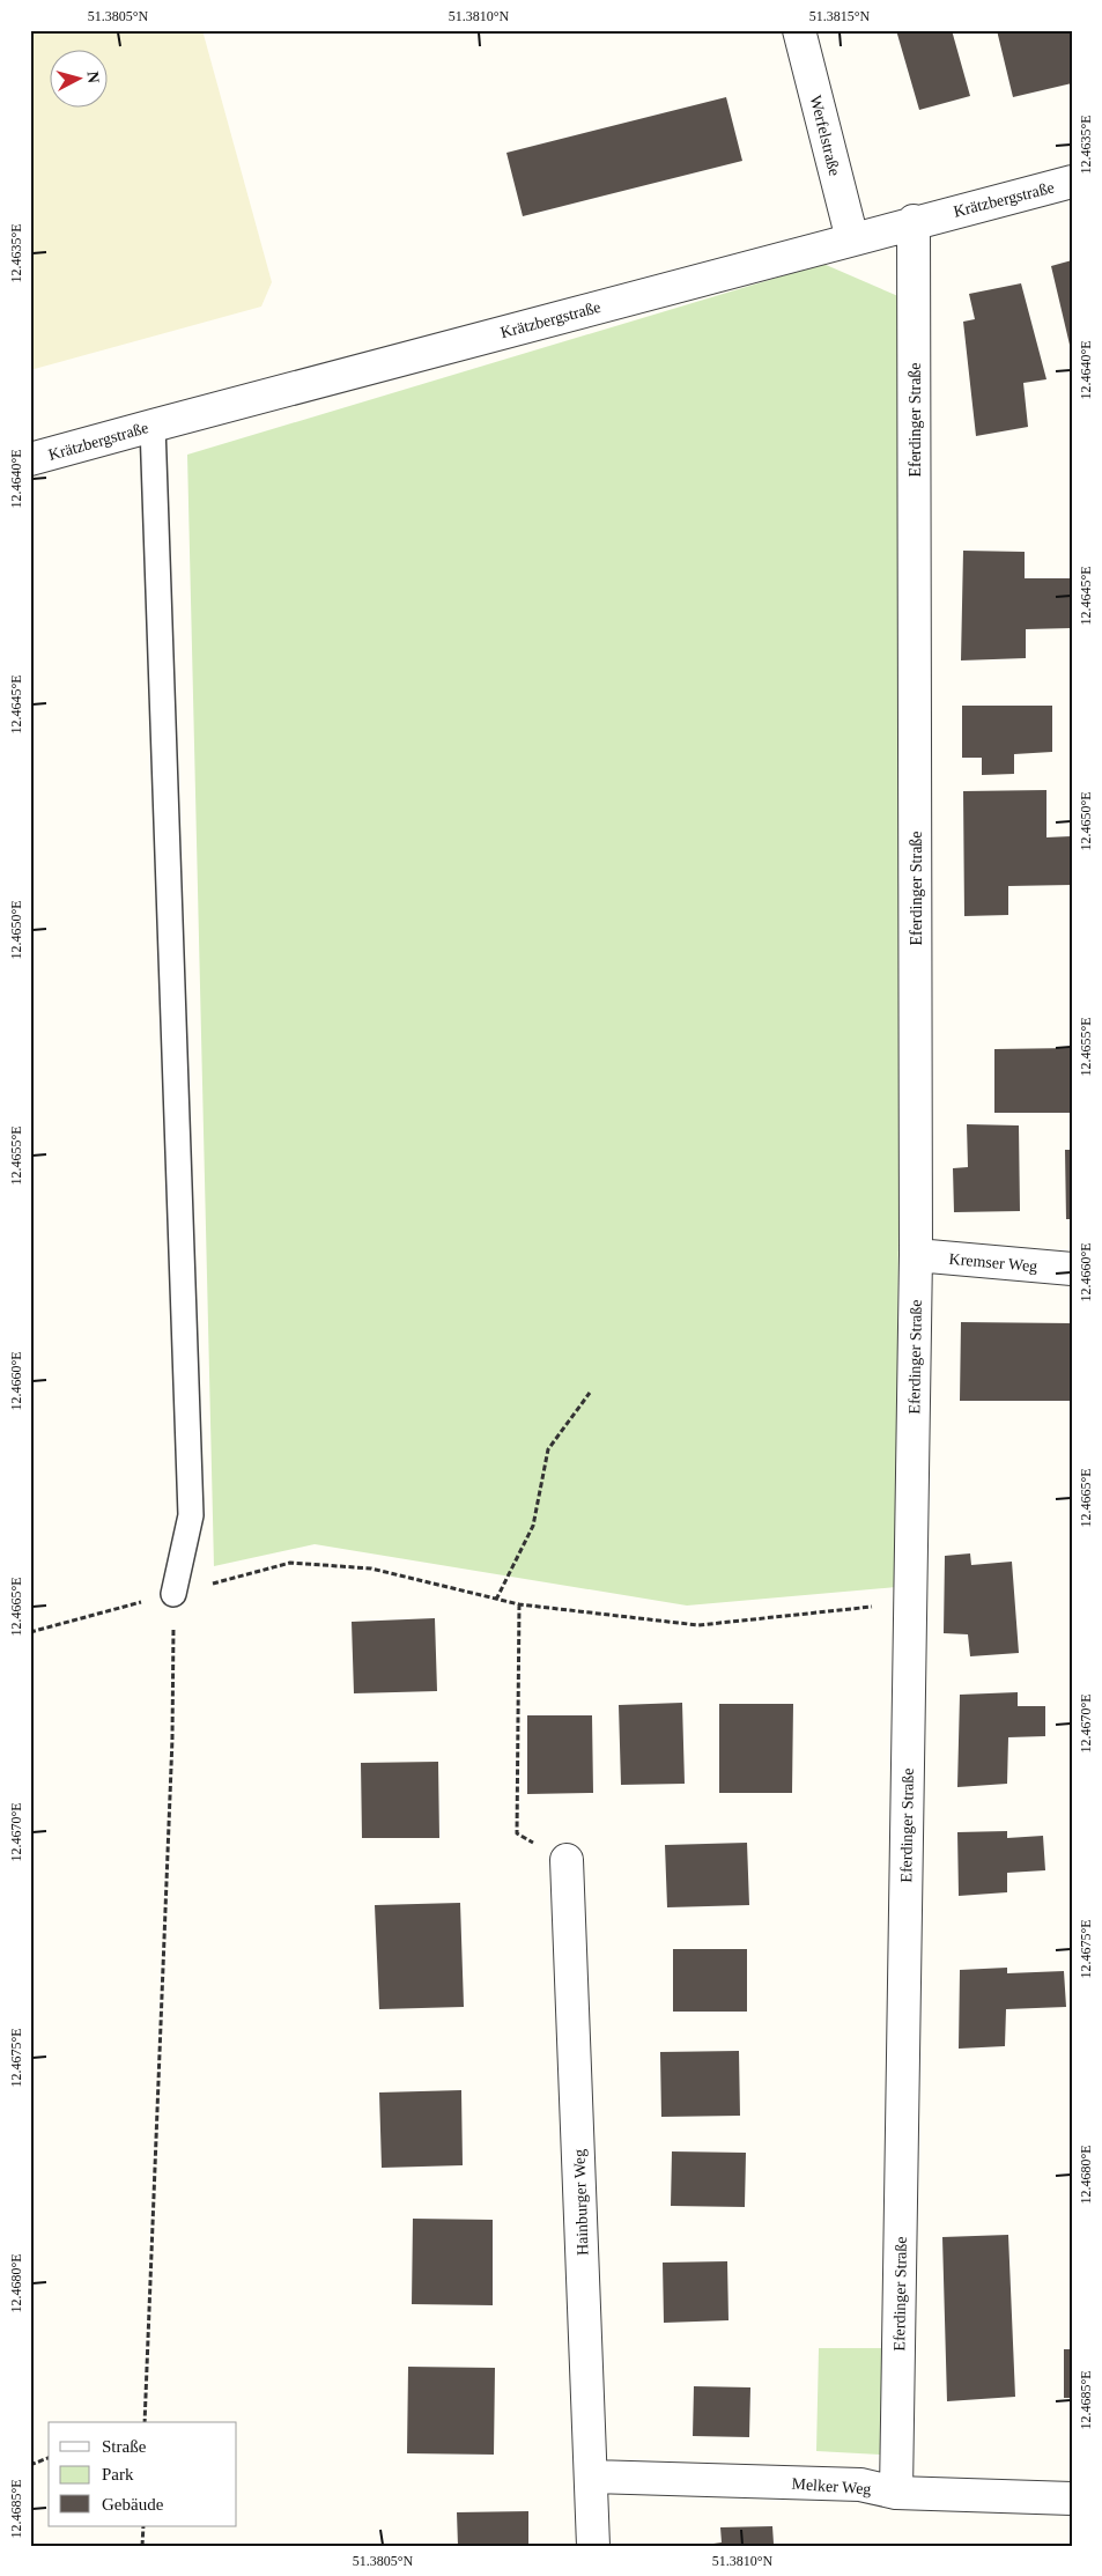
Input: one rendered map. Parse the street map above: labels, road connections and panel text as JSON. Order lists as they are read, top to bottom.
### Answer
{
  "streets": {
    "street": [
      "Werfelstraße",
      "Krätzbergstraße",
      "Eferdinger Straße",
      "Kremser Weg",
      "Hainburger Weg",
      "Melker Weg"
    ]
  },
  "crossings": [
    ["Werfelstraße", "Krätzbergstraße"],
    ["Krätzbergstraße", "Eferdinger Straße"],
    ["Eferdinger Straße", "Kremser Weg"],
    ["Eferdinger Straße", "Melker Weg"],
    ["Hainburger Weg", "Melker Weg"]
  ],
  "legend": ["Straße", "Park", "Gebäude"],
  "north": "right",
  "coordinates": [
    "51.3805°N",
    "51.3810°N",
    "51.3815°N",
    "12.4635°E",
    "12.4640°E",
    "12.4645°E",
    "12.4650°E",
    "12.4655°E",
    "12.4660°E",
    "12.4665°E",
    "12.4670°E",
    "12.4675°E",
    "12.4680°E",
    "12.4685°E"
  ]
}
